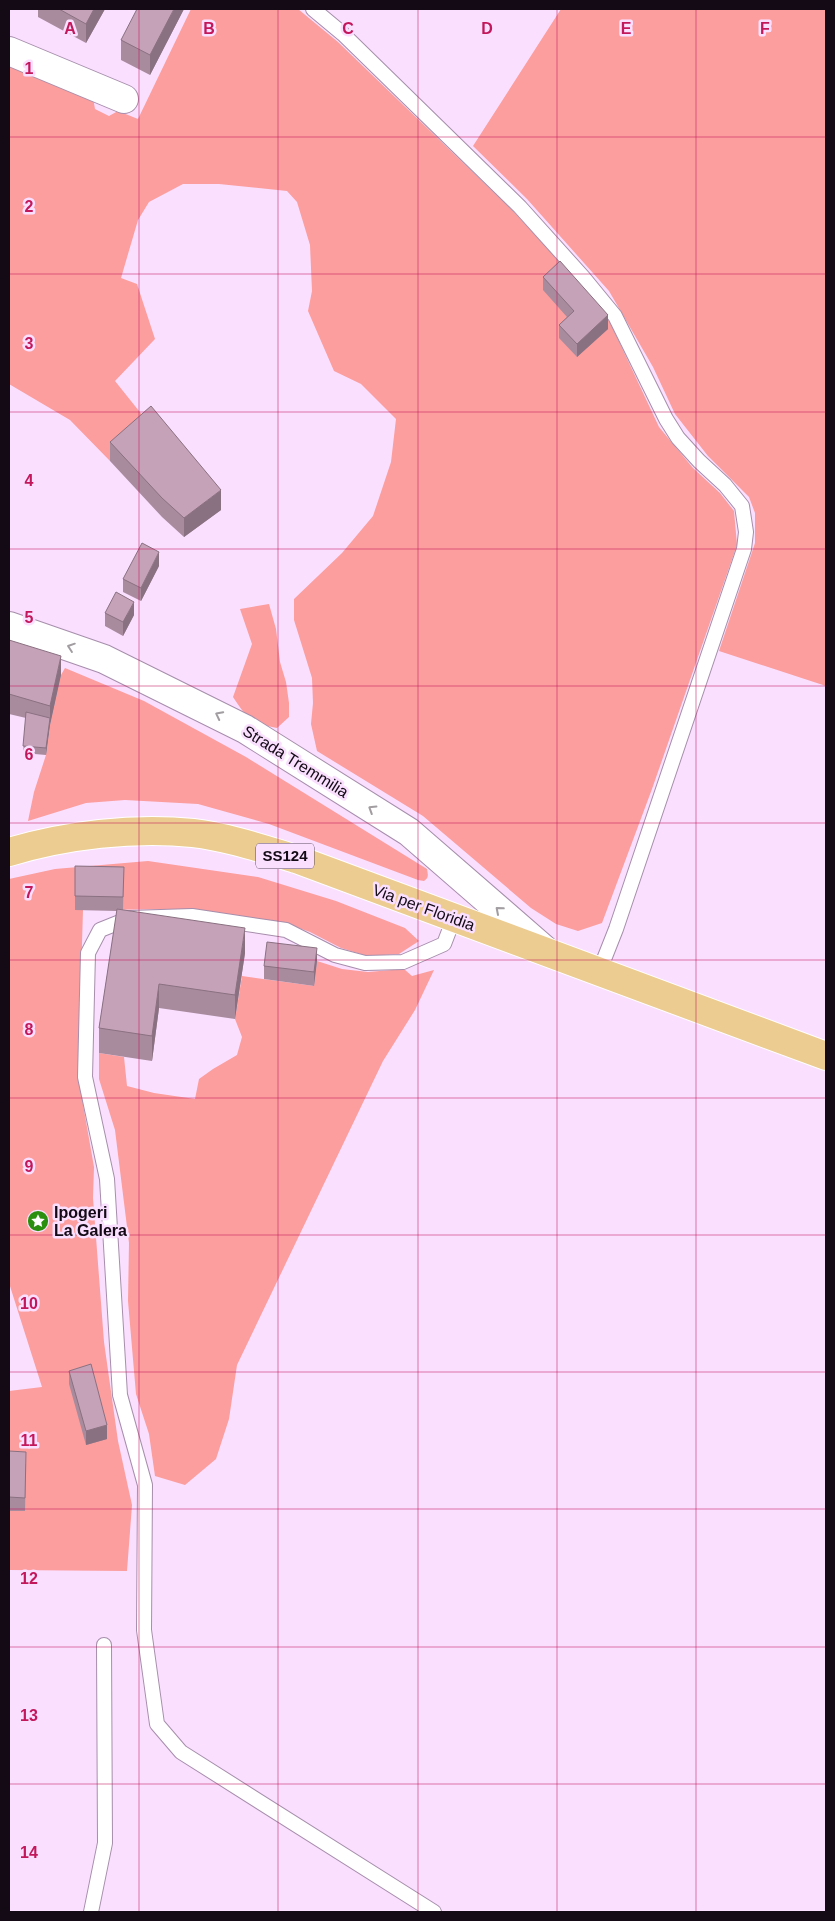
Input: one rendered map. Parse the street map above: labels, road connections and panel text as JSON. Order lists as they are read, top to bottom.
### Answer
{
  "streets": {
    "main road": ["Strada Tremmilia", "SS124", "Via per Floridia"]
  },
  "crossings": [
    ["Strada Tremmilia", "Via per Floridia"]
  ],
  "one_way": ["Strada Tremmilia"],
  "places": {
    "place": ["Ipogeri La Galera"]
  },
  "grid": {
    "columns": [
      "A",
      "B",
      "C",
      "D",
      "E",
      "F"
    ],
    "rows": [
      "1",
      "2",
      "3",
      "4",
      "5",
      "6",
      "7",
      "8",
      "9",
      "10",
      "11",
      "12",
      "13",
      "14"
    ]
  }
}
